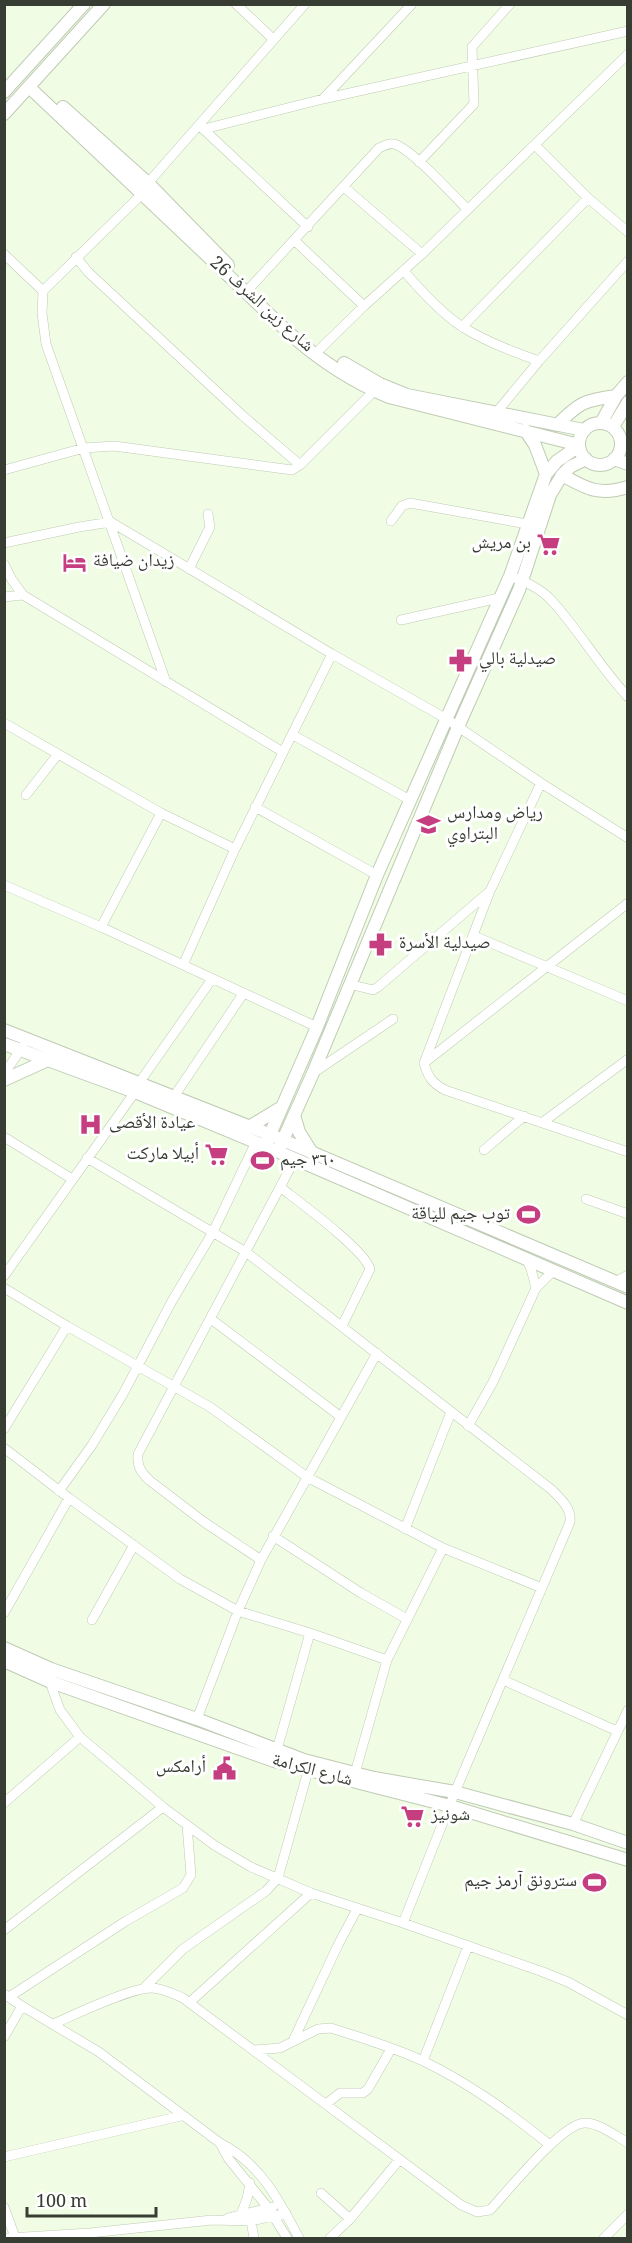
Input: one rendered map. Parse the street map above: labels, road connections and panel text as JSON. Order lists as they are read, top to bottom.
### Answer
{
  "streets": {
    "street": ["شارع زين الشرف 26", "شارع الكرامة"]
  },
  "places": {
    "supermarket": ["بن مريش", "أبيلا ماركت", "شونيز"],
    "hotel": ["زيدان ضيافة"],
    "pharmacy": ["صيدلية بالي", "صيدلية الأسرة"],
    "school or university": ["رياض ومدارس البتراوي"],
    "hospital": ["عيادة الأقصى"],
    "sports": ["٣٦٠ جيم", "توب جيم للياقة", "سترونق آرمز جيم"],
    "public building": ["أرامكس"]
  },
  "scale_bar": "100 m"
}
